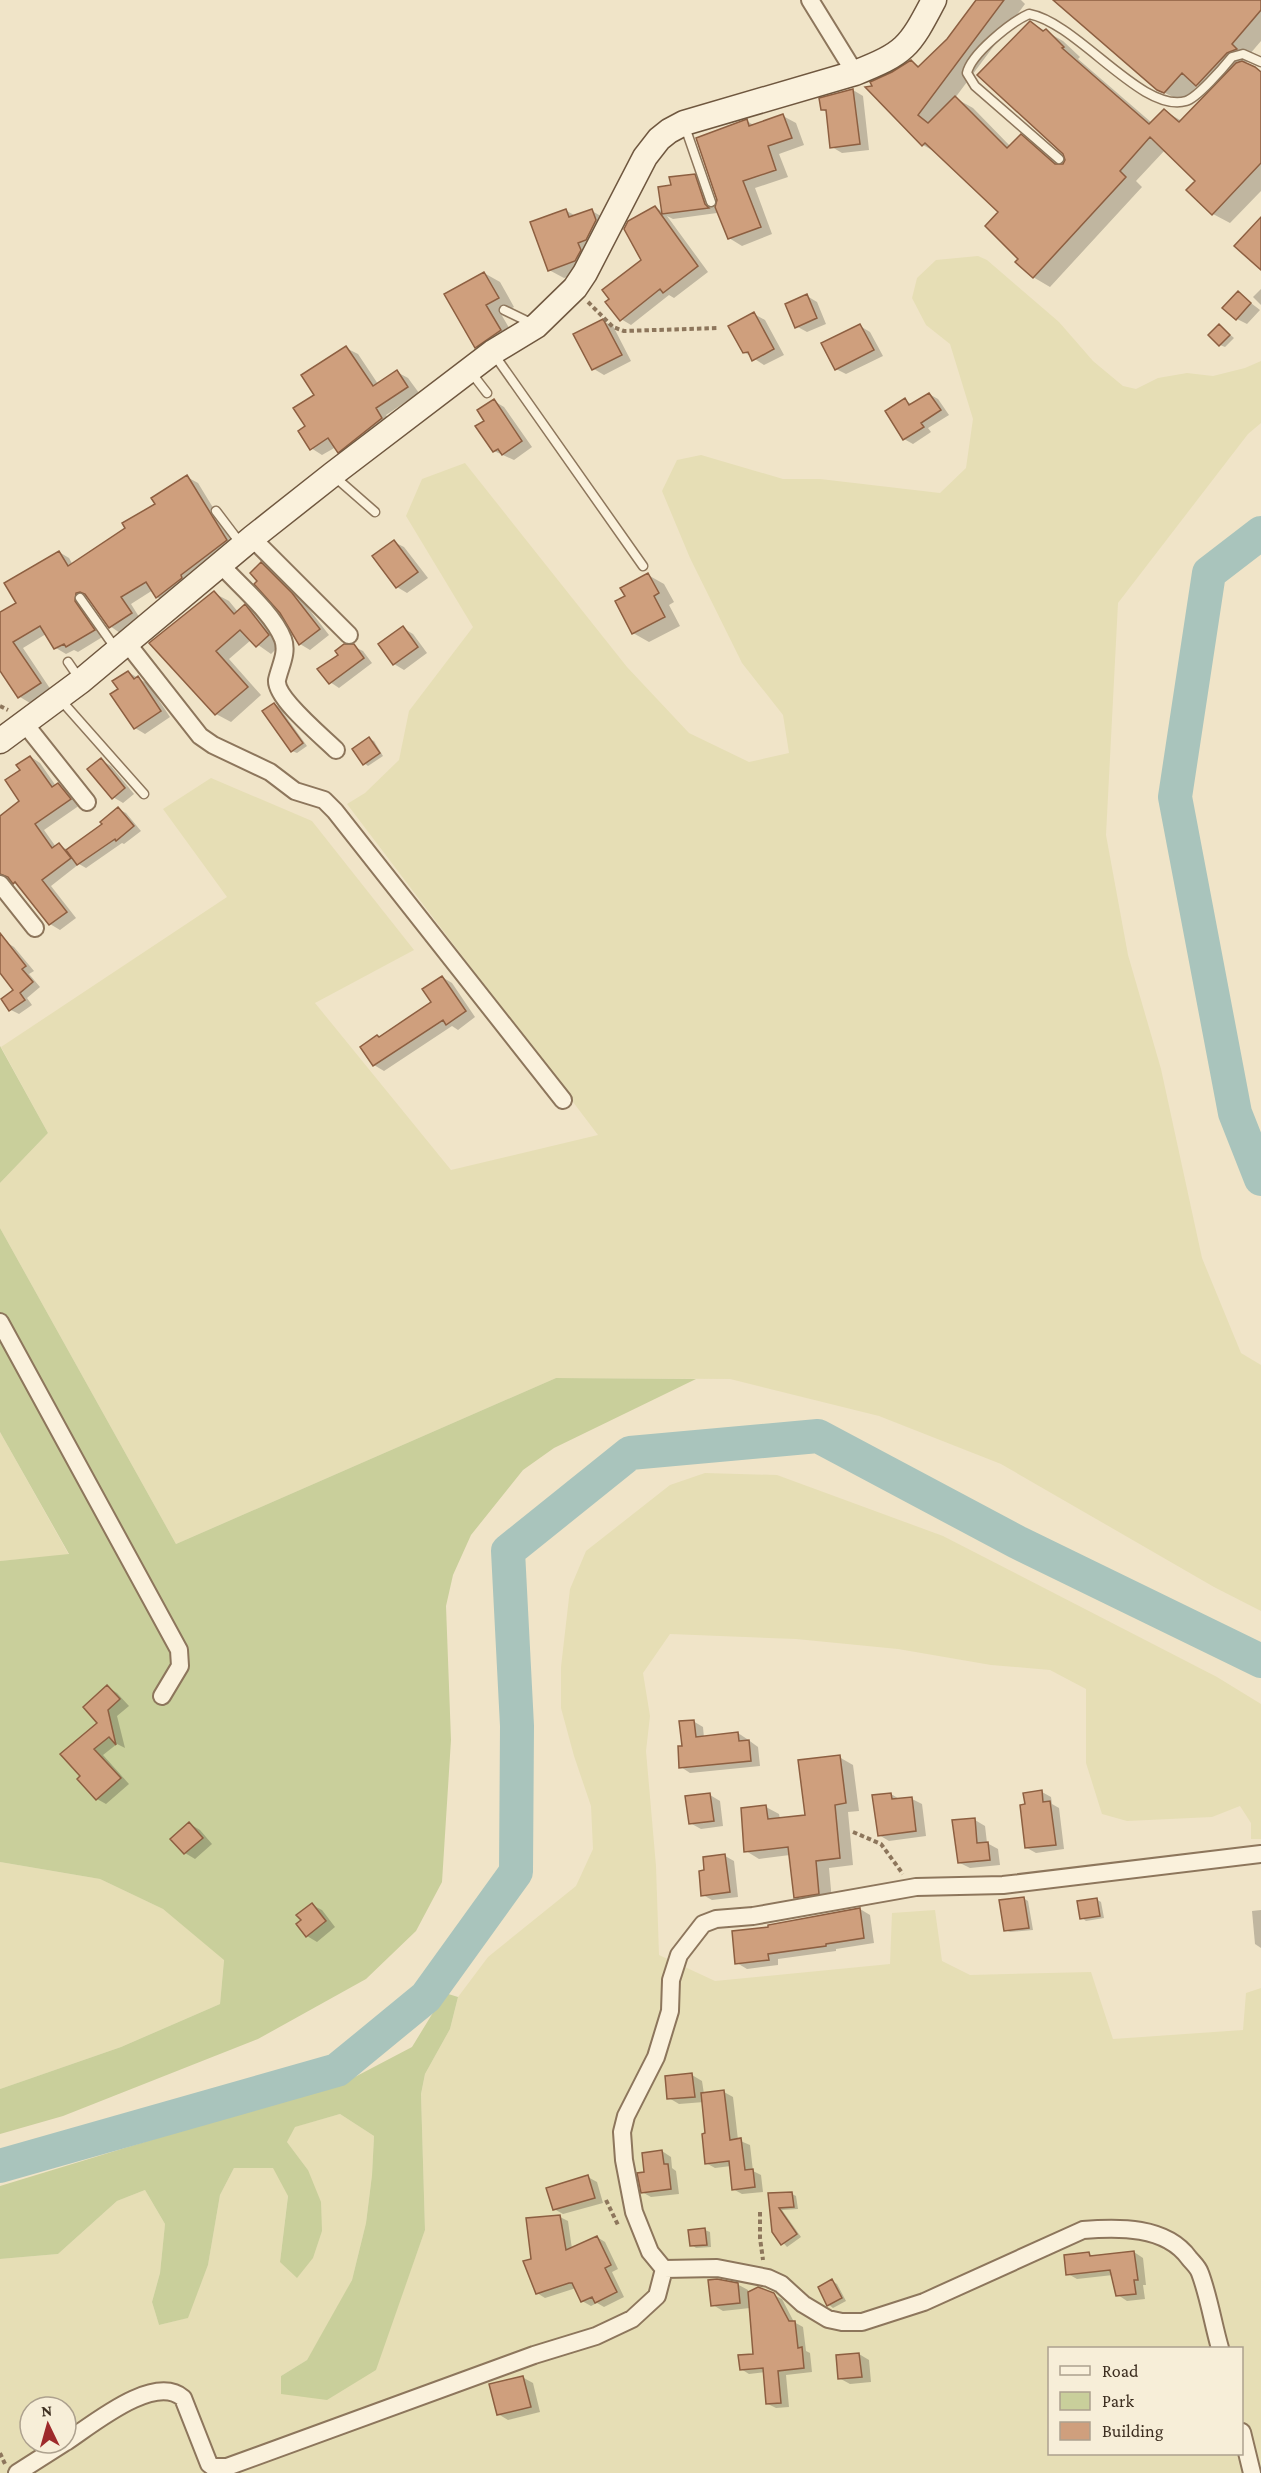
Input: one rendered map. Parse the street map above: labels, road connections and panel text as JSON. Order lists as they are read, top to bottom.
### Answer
{
  "legend": ["Road", "Park", "Building"],
  "north": "top"
}
